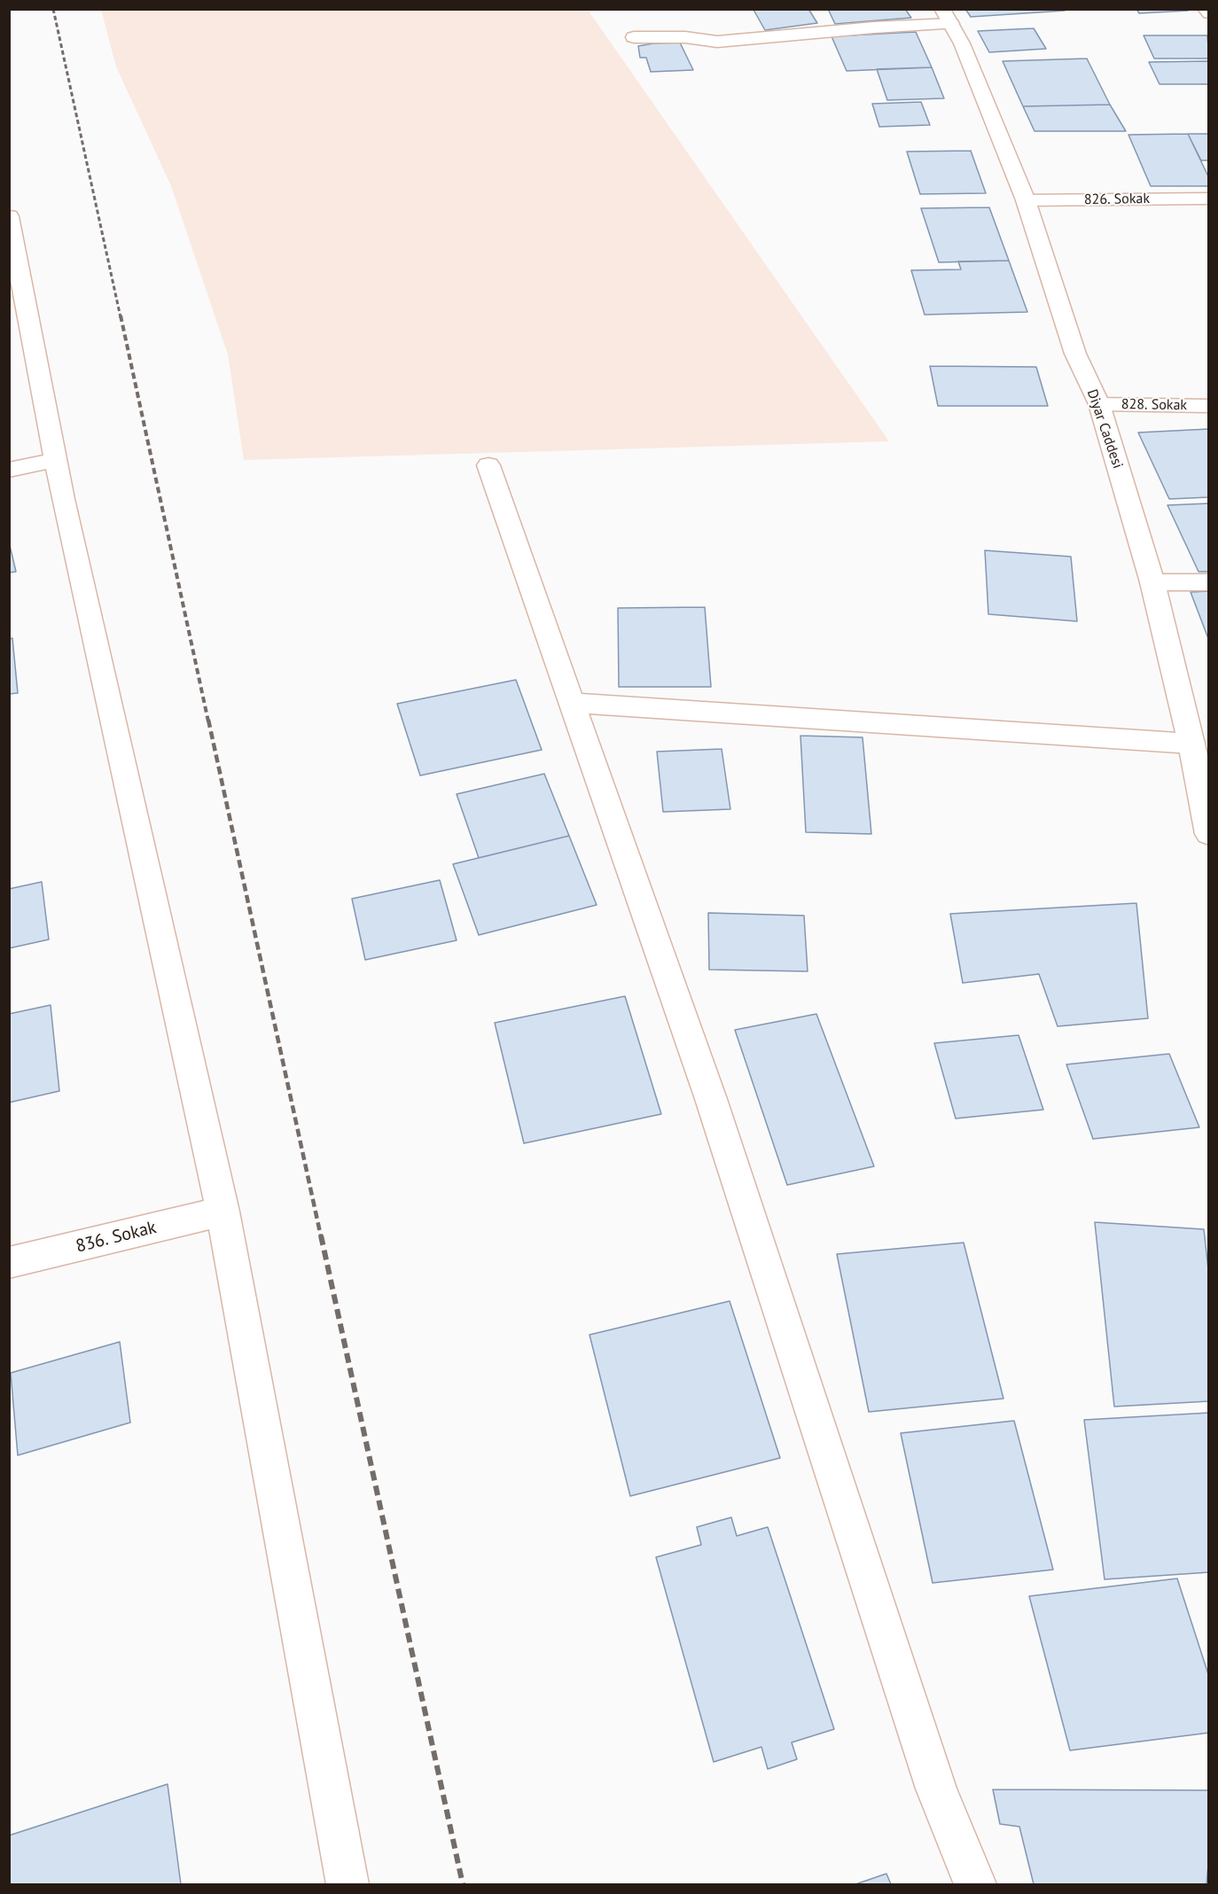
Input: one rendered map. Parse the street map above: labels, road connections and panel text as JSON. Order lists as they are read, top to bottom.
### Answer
{
  "streets": {
    "street": [
      "826. Sokak",
      "828. Sokak",
      "Diyar Caddesi",
      "836. Sokak"
    ]
  },
  "crossings": [
    ["826. Sokak", "Diyar Caddesi"],
    ["828. Sokak", "Diyar Caddesi"]
  ]
}
